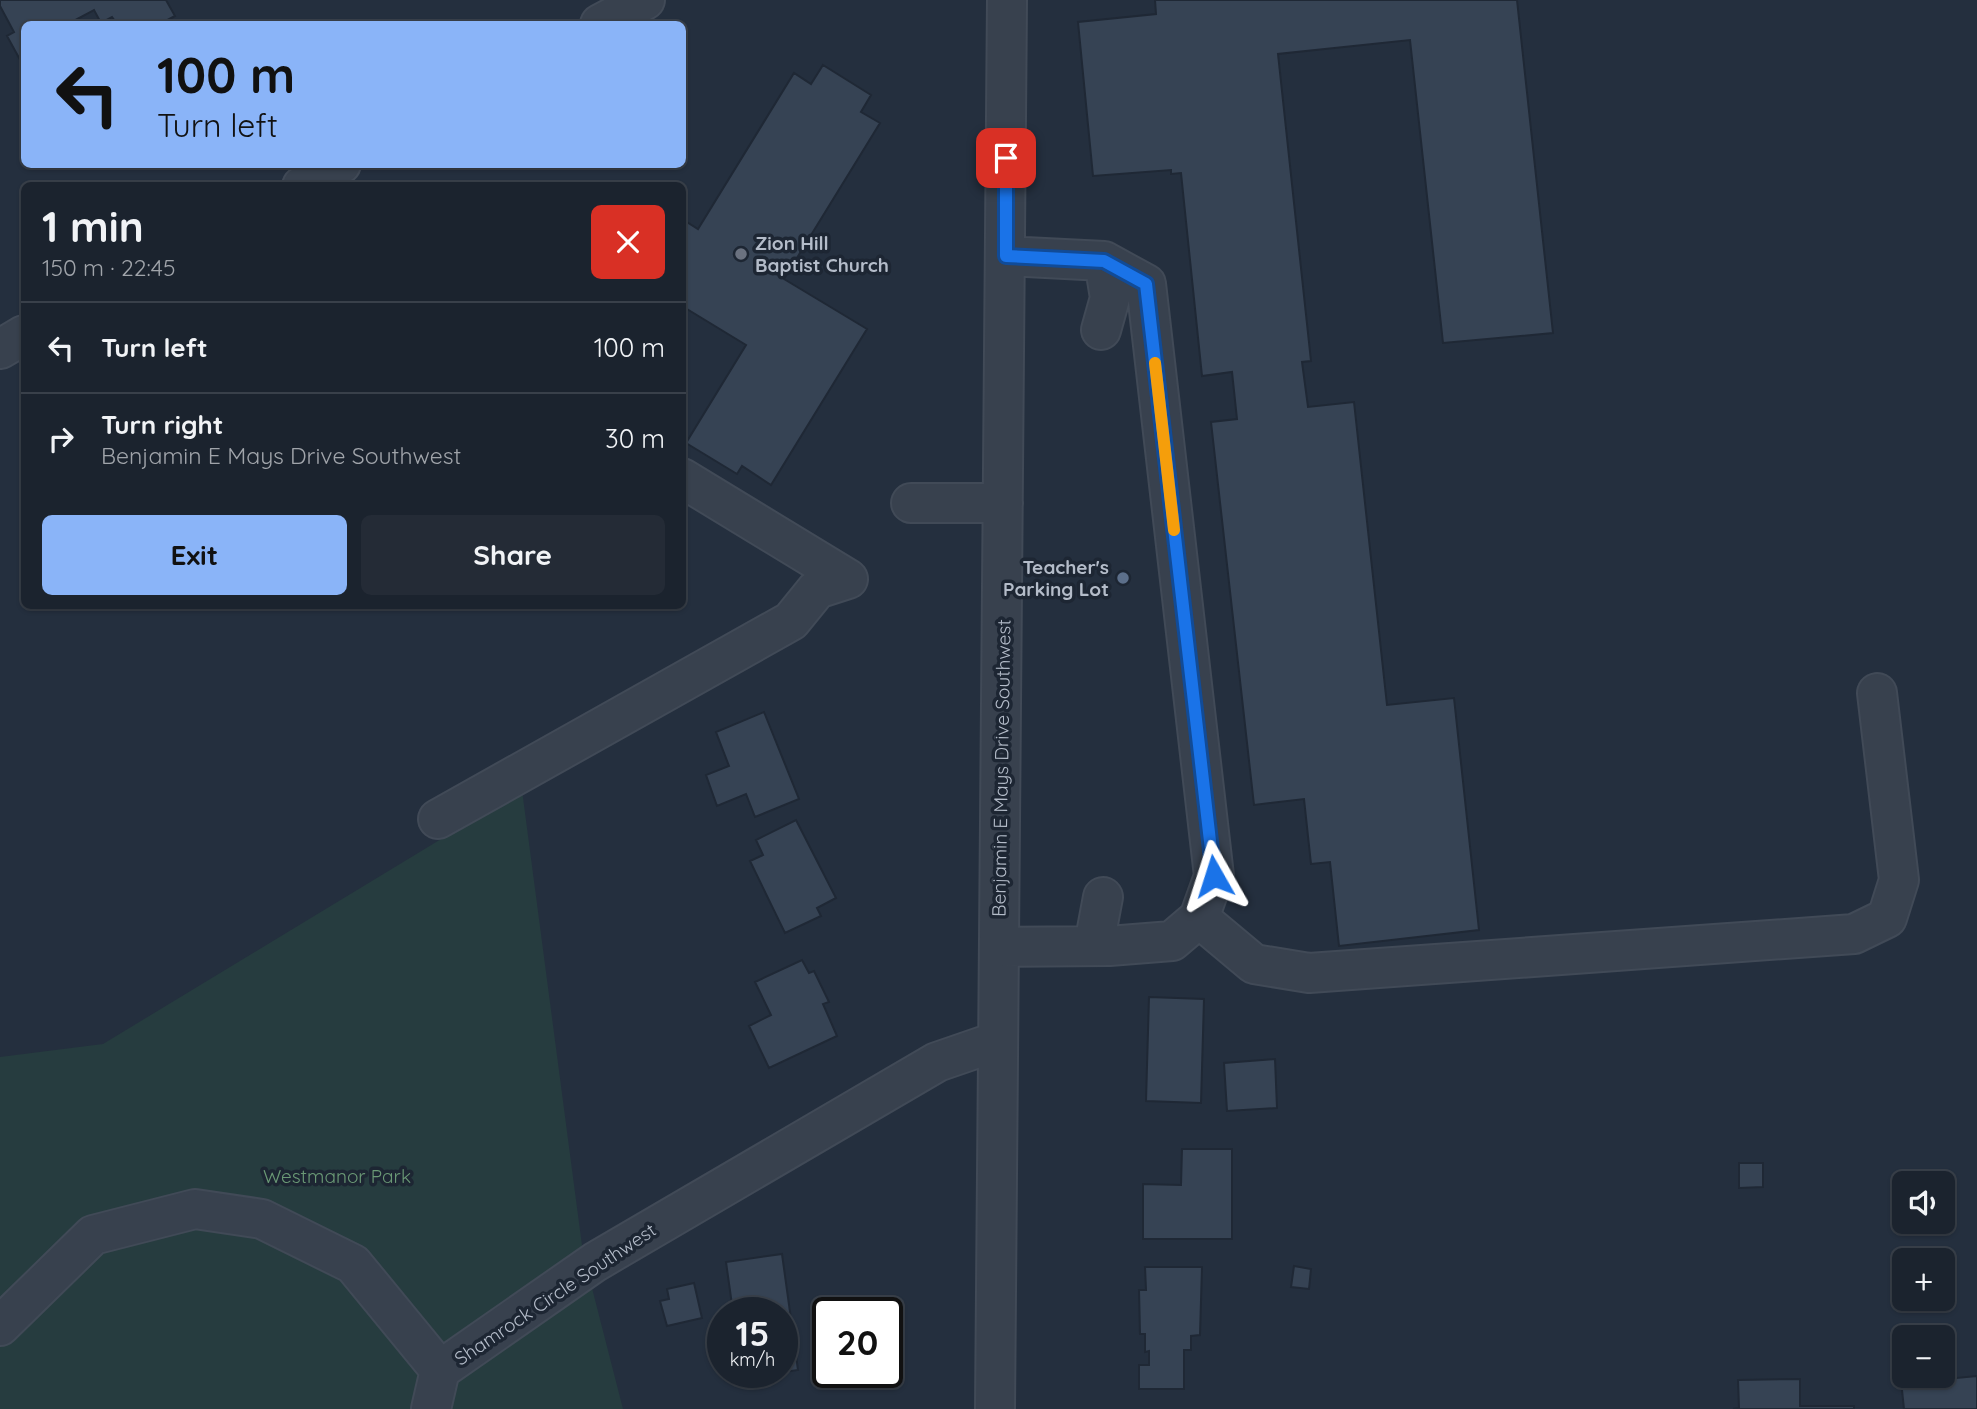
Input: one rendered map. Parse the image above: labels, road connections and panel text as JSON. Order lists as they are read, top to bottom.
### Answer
{
  "streets": {
    "street": ["Benjamin E Mays Drive Southwest", "Shamrock Circle Southwest"]
  },
  "crossings": [
    ["Benjamin E Mays Drive Southwest", "Shamrock Circle Southwest"]
  ],
  "parks": ["Westmanor Park"],
  "places": ["Zion Hill Baptist Church", "Teacher's Parking Lot"],
  "page": {
    "turn": ["100 m", "Turn left"],
    "heading": ["1 min", "150 m · 22:45"],
    "list": [
      {
        "name": "Turn left",
        "value": "100 m"
      },
      {
        "name": "Turn right",
        "note": "Benjamin E Mays Drive Southwest",
        "value": "30 m"
      }
    ],
    "buttons": ["Exit", "Share"],
    "map_buttons": ["+", "−"],
    "speed": "15 km/h",
    "limit": "20"
  }
}
